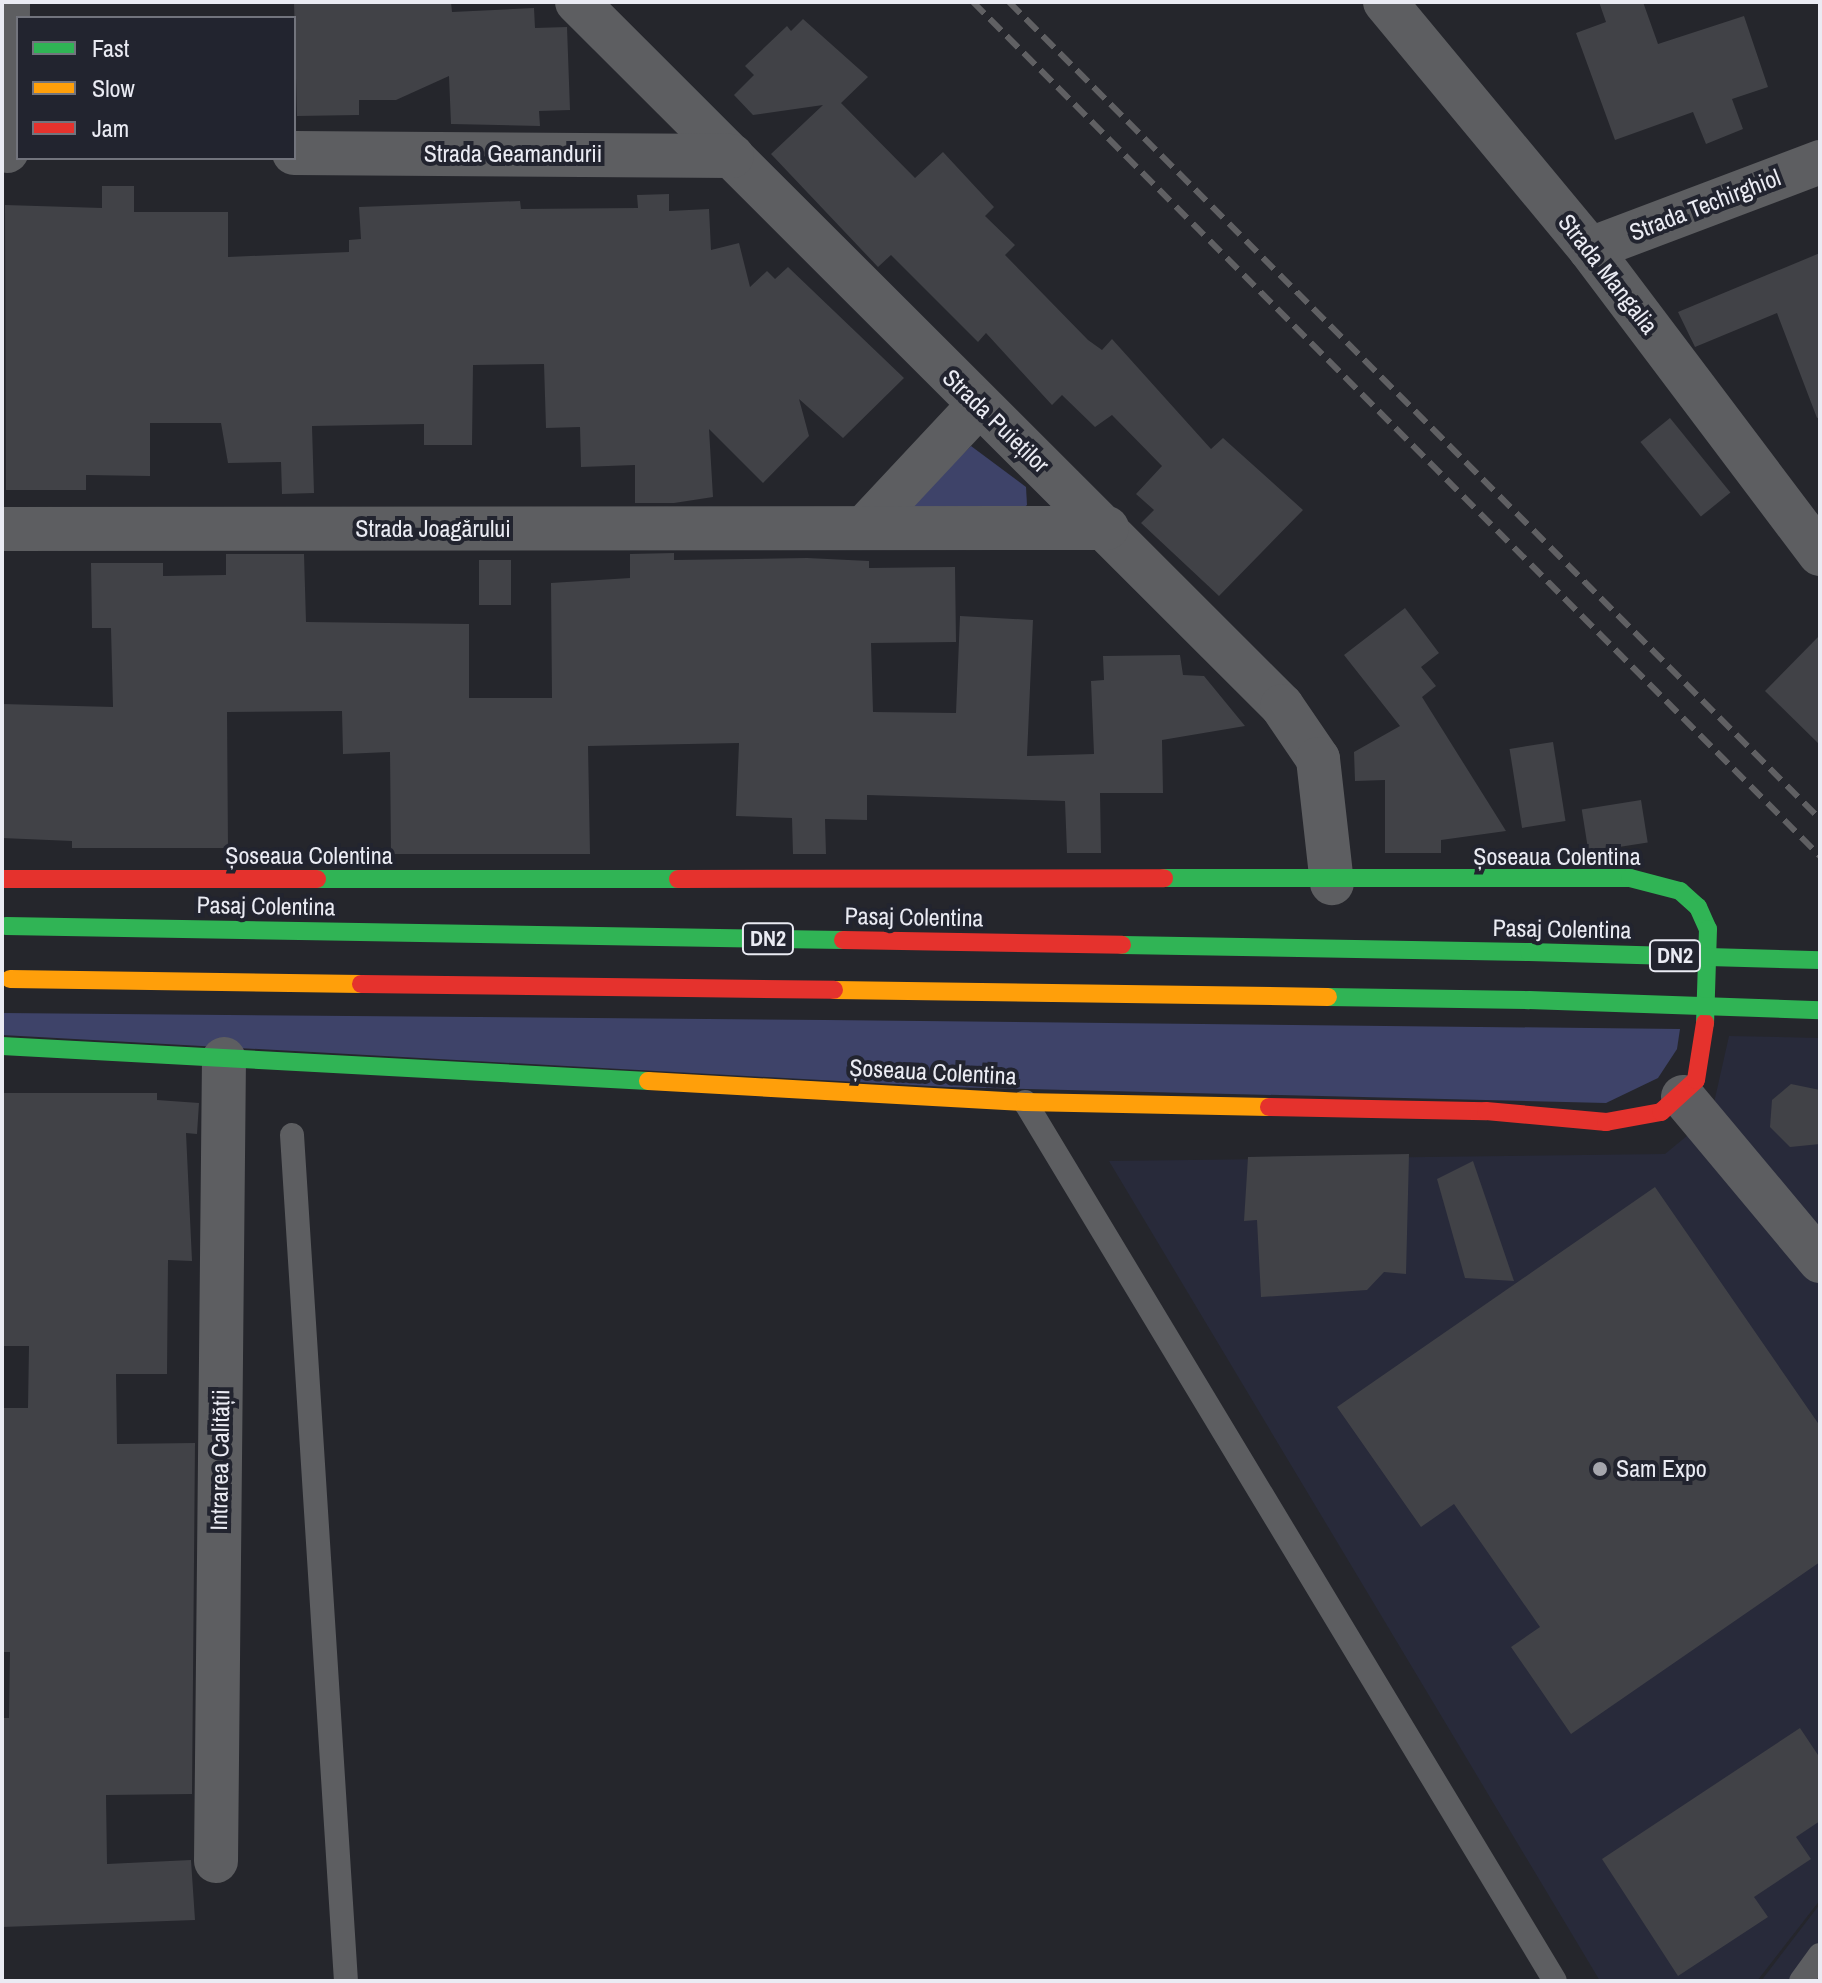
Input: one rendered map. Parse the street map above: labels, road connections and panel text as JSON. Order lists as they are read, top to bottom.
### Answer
{
  "streets": {
    "main road": ["Șoseaua Colentina", "Pasaj Colentina", "DN2"],
    "street": [
      "Strada Geamandurii",
      "Strada Techirghiol",
      "Strada Mangalia",
      "Strada Puieților",
      "Strada Joagărului",
      "Intrarea Calității"
    ]
  },
  "crossings": [
    ["Strada Geamandurii", "Strada Puieților"],
    ["Strada Techirghiol", "Strada Mangalia"],
    ["Strada Puieților", "Strada Joagărului"],
    ["Strada Puieților", "Șoseaua Colentina"],
    ["Șoseaua Colentina", "Intrarea Calității"]
  ],
  "places": ["Sam Expo"],
  "legend": ["Fast", "Slow", "Jam"]
}
